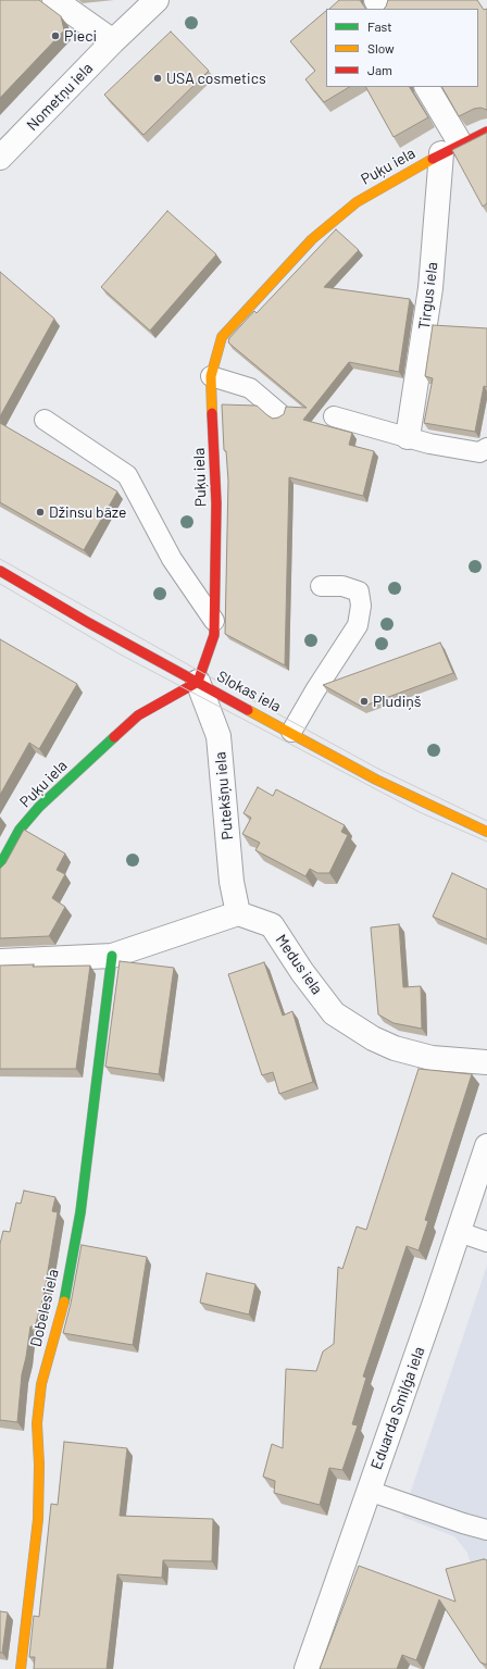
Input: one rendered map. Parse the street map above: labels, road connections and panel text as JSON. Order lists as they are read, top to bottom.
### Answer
{
  "streets": {
    "street": [
      "Nometņu iela",
      "Puķu iela",
      "Tirgus iela",
      "Slokas iela",
      "Putekšņu iela",
      "Medus iela",
      "Dobeles iela",
      "Eduarda Smiļģa iela"
    ]
  },
  "crossings": [
    ["Puķu iela", "Tirgus iela"],
    ["Puķu iela", "Slokas iela"],
    ["Puķu iela", "Putekšņu iela"],
    ["Slokas iela", "Putekšņu iela"],
    ["Putekšņu iela", "Medus iela"]
  ],
  "places": [
    "Pieci",
    "USA cosmetics",
    "Džinsu bāze",
    "Pludiņš"
  ],
  "legend": ["Fast", "Slow", "Jam"]
}
